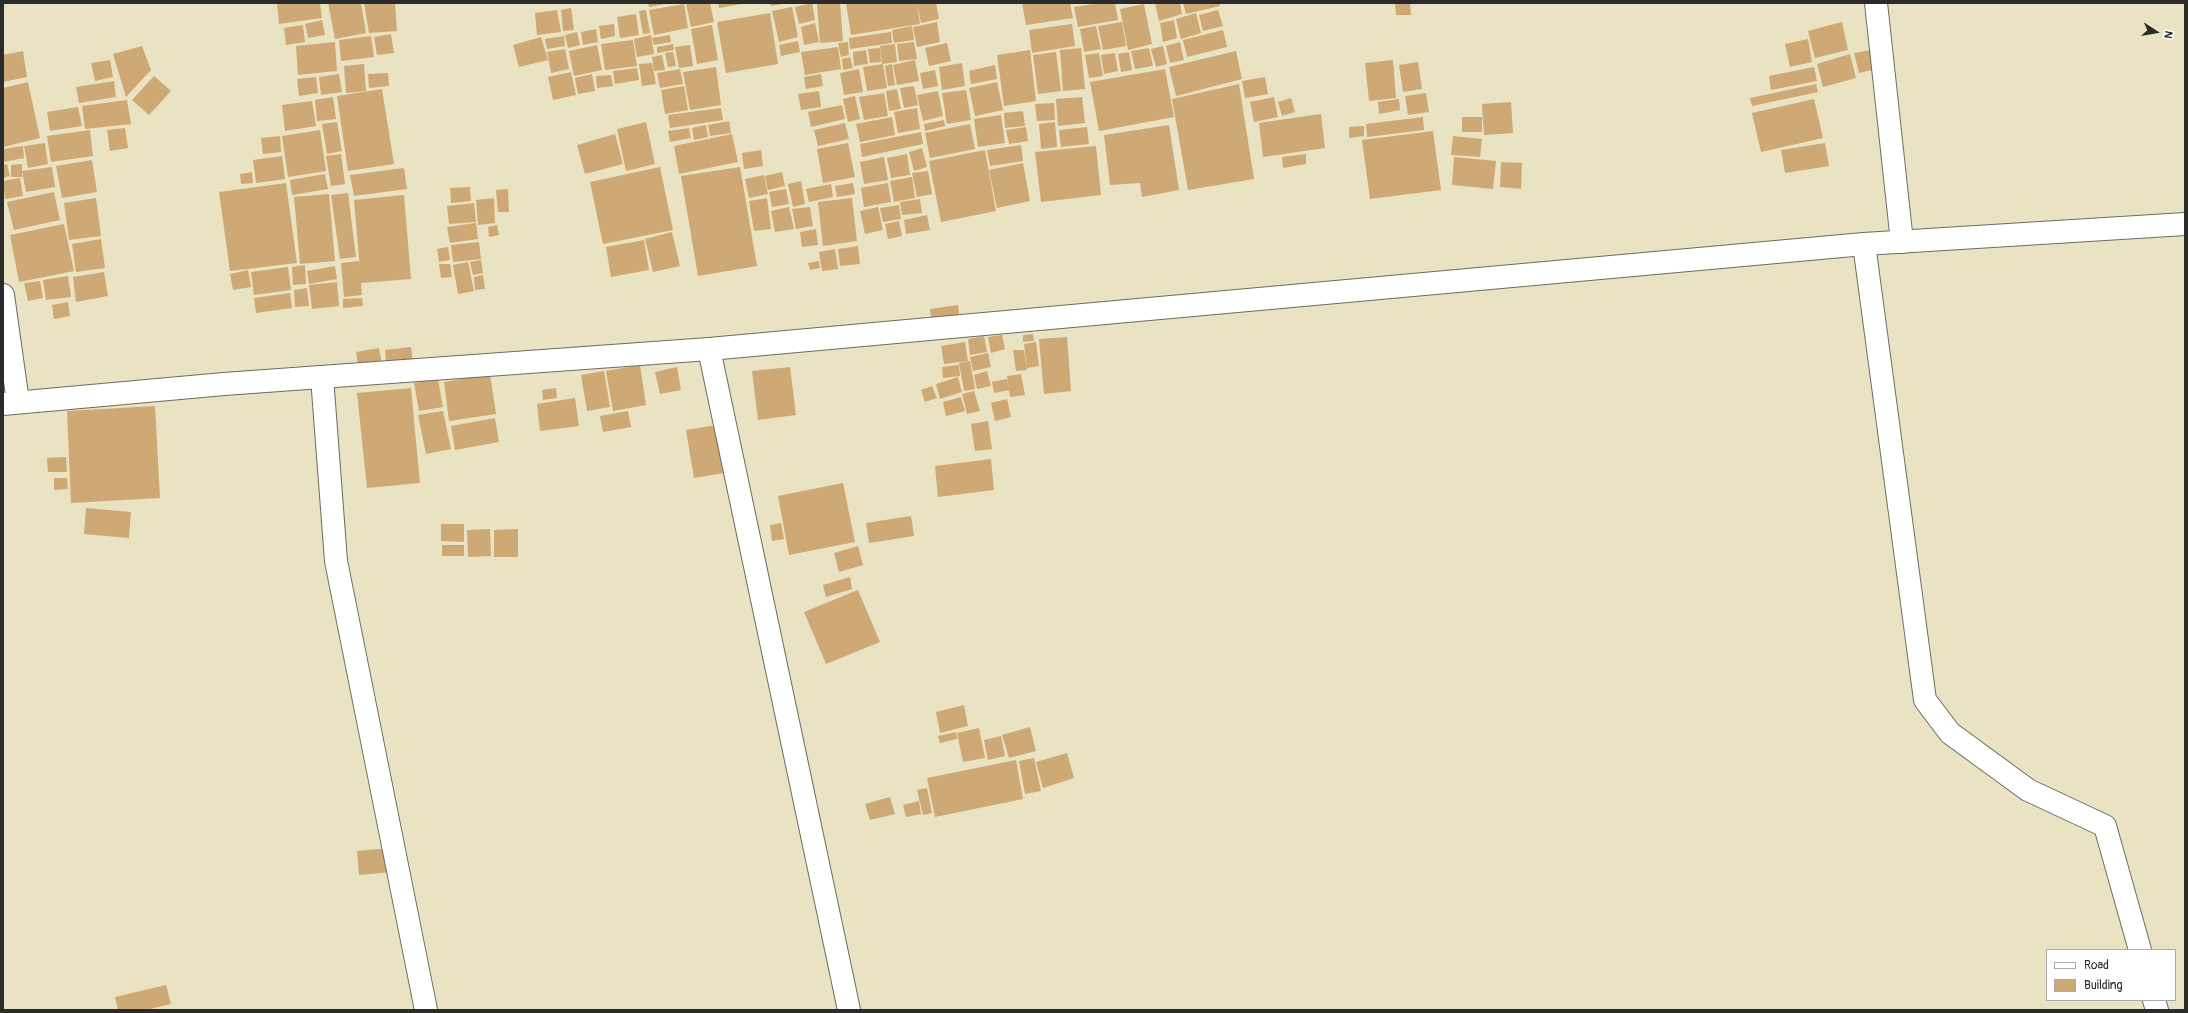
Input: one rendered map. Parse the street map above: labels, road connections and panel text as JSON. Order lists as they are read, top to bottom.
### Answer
{
  "legend": ["Road", "Building"],
  "north": "right"
}
